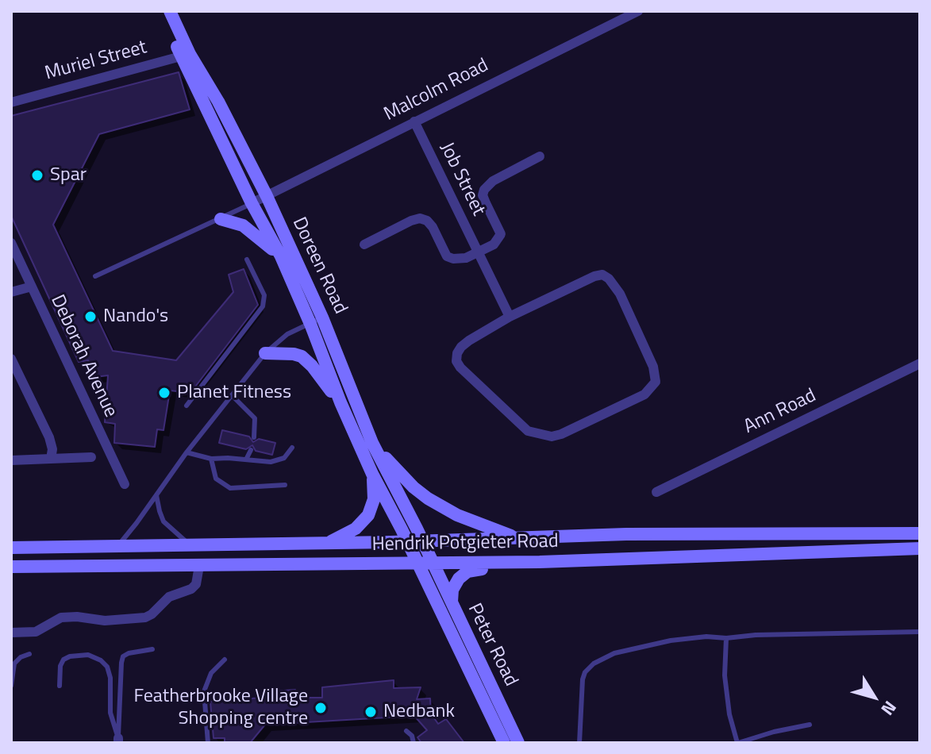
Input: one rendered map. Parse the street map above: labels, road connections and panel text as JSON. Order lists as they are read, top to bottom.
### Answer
{
  "streets": {
    "main road": ["Doreen Road", "Hendrik Potgieter Road", "Peter Road"],
    "street": [
      "Muriel Street",
      "Malcolm Road",
      "Job Street",
      "Deborah Avenue",
      "Ann Road"
    ]
  },
  "crossings": [
    ["Muriel Street", "Doreen Road"],
    ["Malcolm Road", "Job Street"],
    ["Malcolm Road", "Doreen Road"],
    ["Doreen Road", "Hendrik Potgieter Road"],
    ["Doreen Road", "Peter Road"],
    ["Hendrik Potgieter Road", "Peter Road"]
  ],
  "places": [
    "Spar",
    "Nando's",
    "Planet Fitness",
    "Featherbrooke Village Shopping centre",
    "Nedbank"
  ],
  "north": "bottom right"
}
